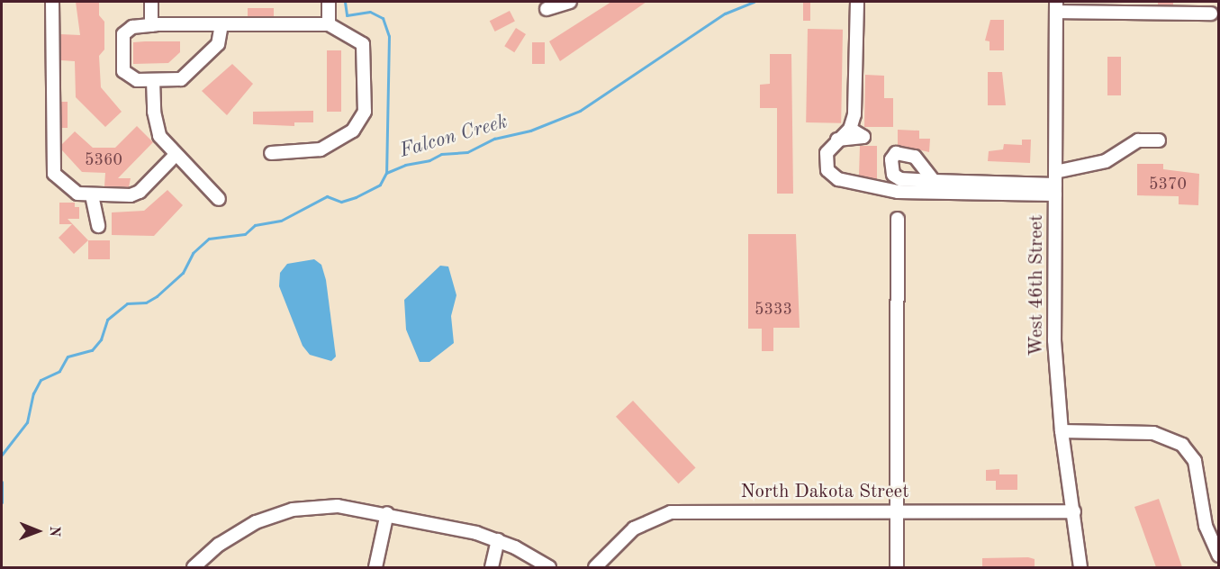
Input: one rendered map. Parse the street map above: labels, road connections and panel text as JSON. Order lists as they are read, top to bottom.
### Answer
{
  "streets": {
    "street": ["West 46th Street", "North Dakota Street"]
  },
  "crossings": [
    ["West 46th Street", "North Dakota Street"]
  ],
  "water": ["Falcon Creek"],
  "house_numbers": ["5360", "5370", "5333"],
  "north": "right"
}
